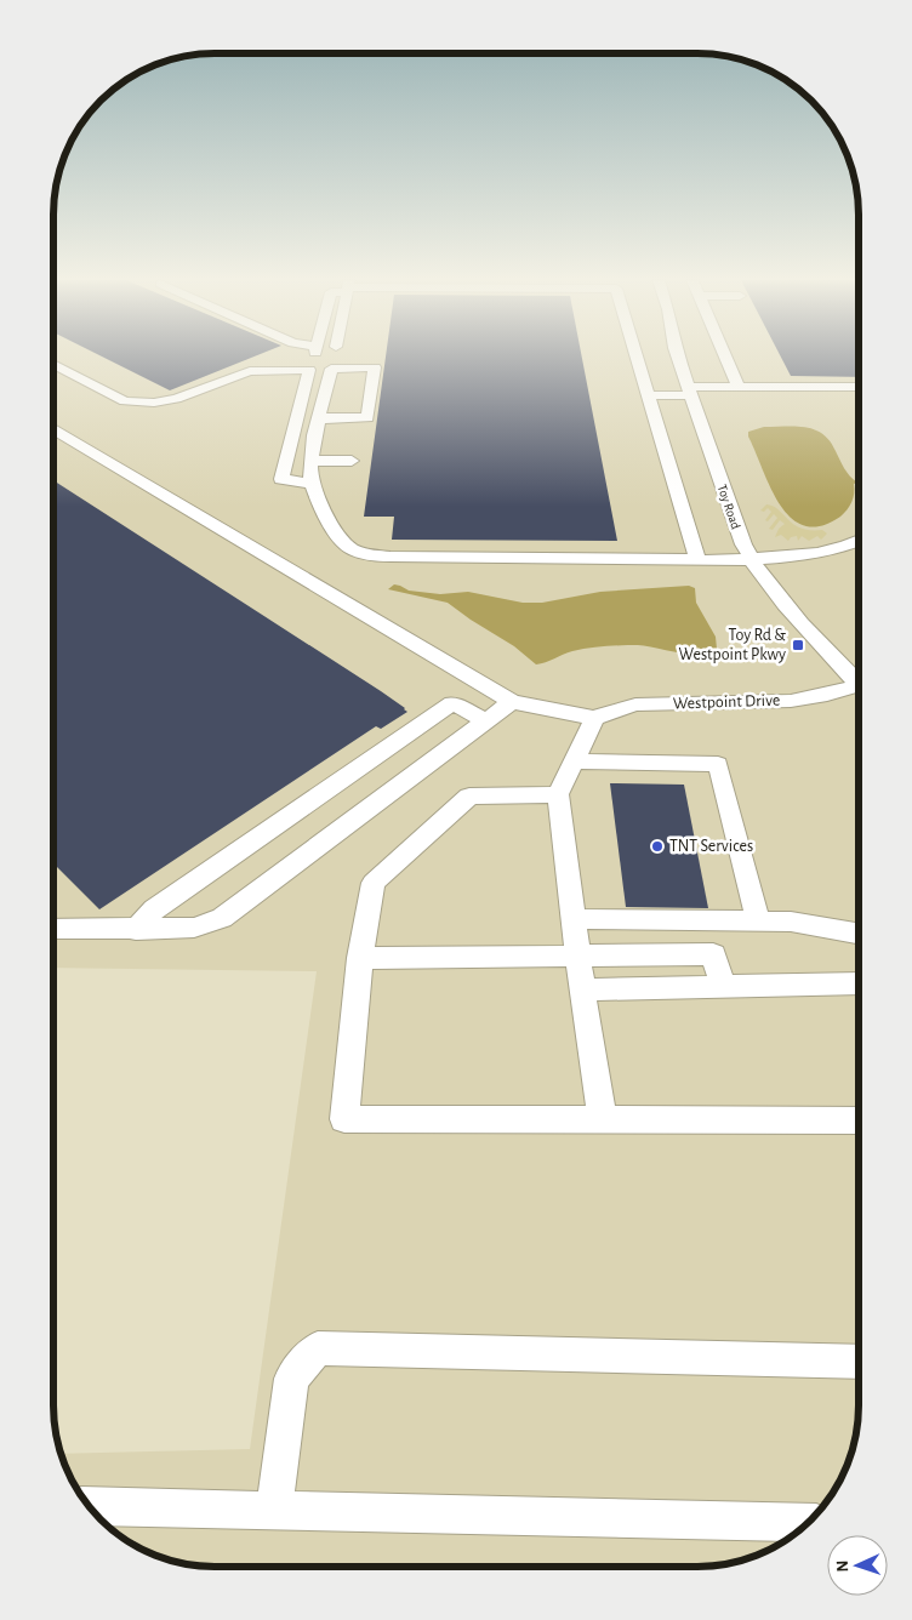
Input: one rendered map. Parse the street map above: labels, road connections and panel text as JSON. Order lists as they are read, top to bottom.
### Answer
{
  "streets": {
    "street": ["Toy Road", "Westpoint Drive"]
  },
  "places": {
    "transit": ["Toy Rd & Westpoint Pkwy"],
    "other": ["TNT Services"]
  },
  "north": "left"
}
